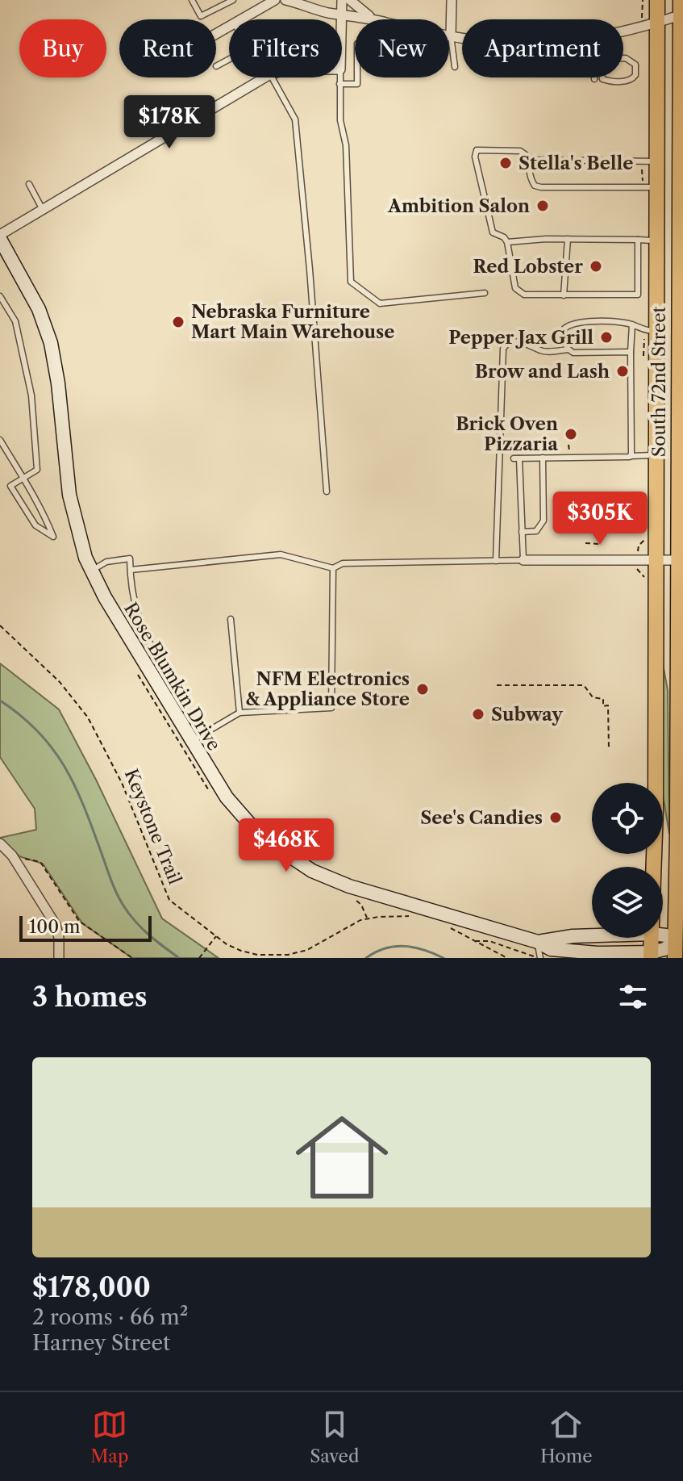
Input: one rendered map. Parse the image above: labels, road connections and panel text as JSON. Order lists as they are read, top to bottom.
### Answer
{
  "streets": {
    "main road": ["South 72nd Street", "Rose Blumkin Drive"],
    "path": ["Keystone Trail"]
  },
  "crossings": [
    ["South 72nd Street", "Rose Blumkin Drive"]
  ],
  "places": [
    "Stella's Belle",
    "Ambition Salon",
    "Red Lobster",
    "Nebraska Furniture Mart Main Warehouse",
    "Pepper Jax Grill",
    "Brow and Lash",
    "Brick Oven Pizzaria",
    "NFM Electronics & Appliance Store",
    "Subway",
    "See's Candies"
  ],
  "scale_bar": "100 m",
  "page": {
    "chip": [
      "Buy",
      "Rent",
      "Filters",
      "New",
      "Apartment"
    ],
    "price": ["$178K", "$305K", "$468K"],
    "scale": "100 m",
    "heading": "3 homes",
    "list": [
      {
        "name": "$178,000",
        "note": "2 rooms · 66 m² · Harney Street"
      }
    ],
    "tabs": ["Map", "Saved", "Home"]
  }
}
